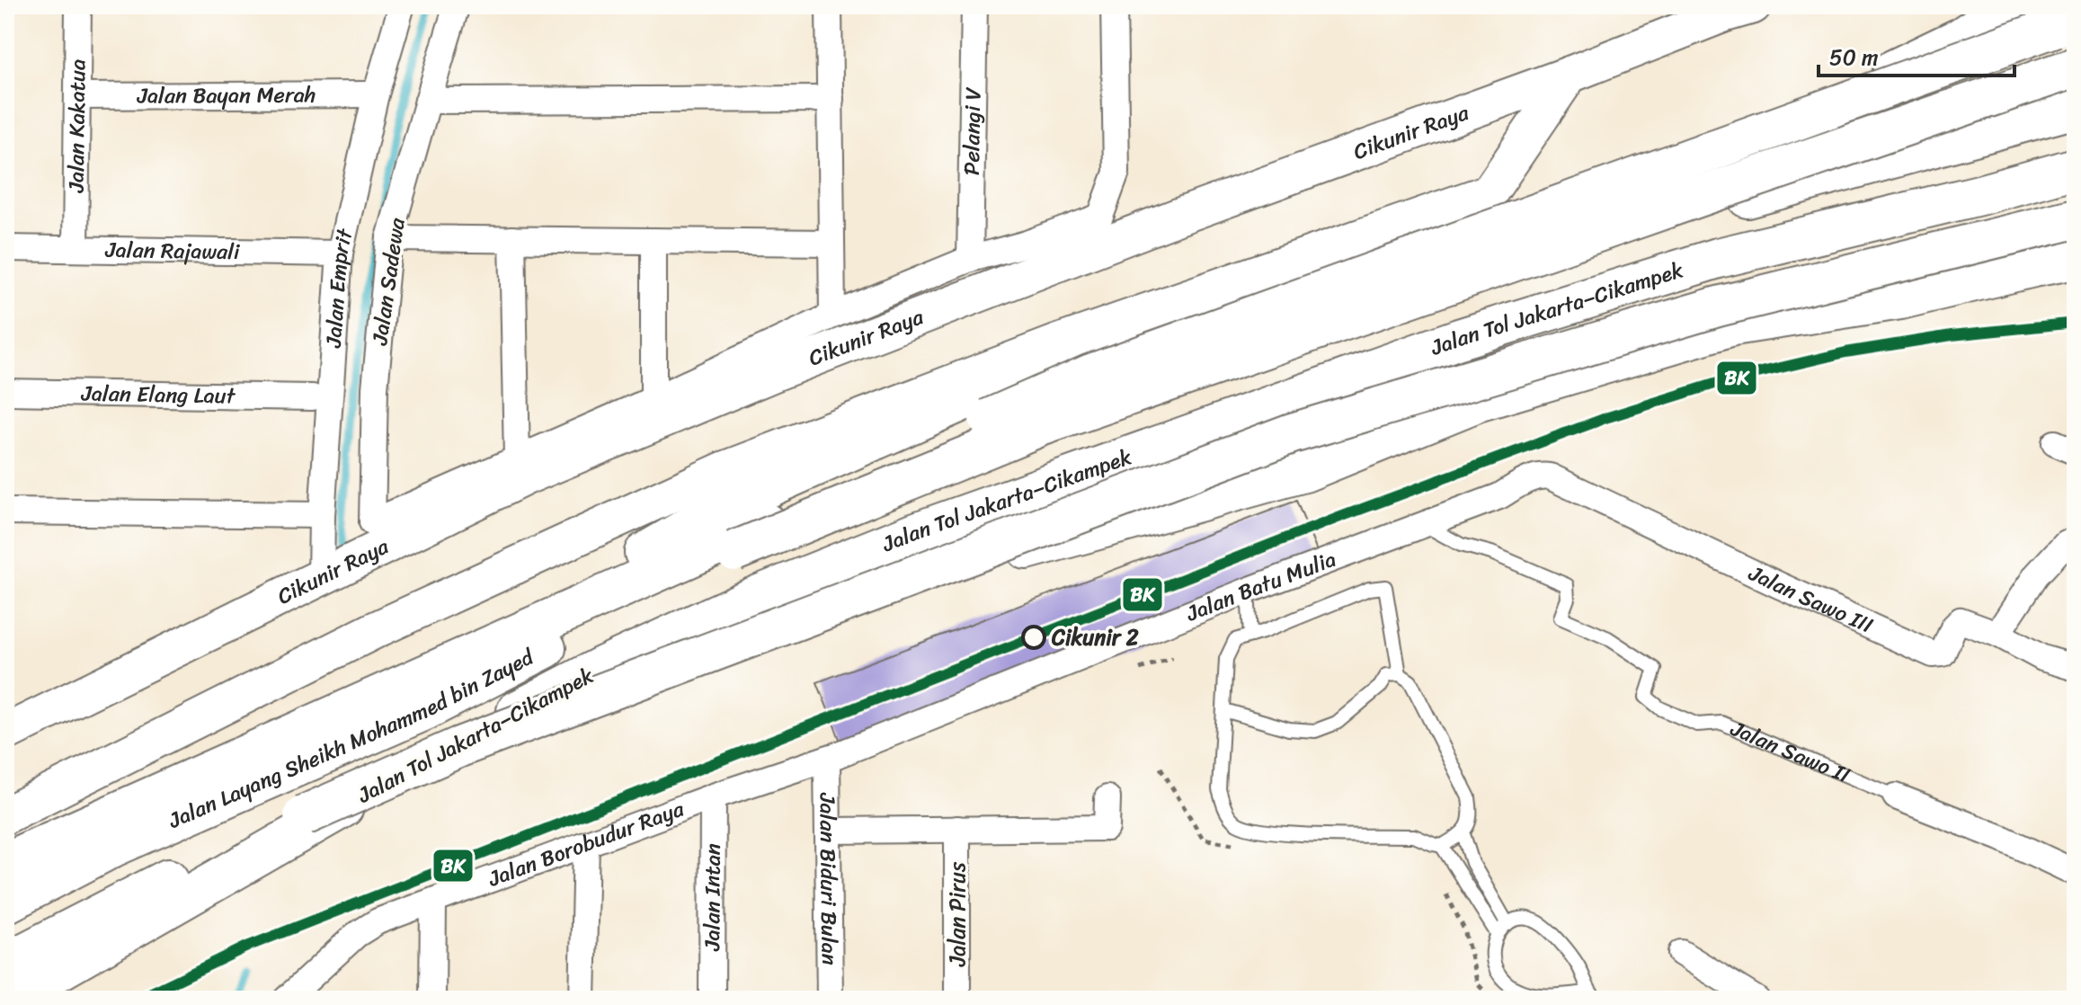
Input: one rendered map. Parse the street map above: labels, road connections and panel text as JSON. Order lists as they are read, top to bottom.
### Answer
{
  "streets": {
    "highway": ["Jalan Tol Jakarta–Cikampek", "Jalan Layang Sheikh Mohammed bin Zayed"],
    "street": [
      "Jalan Bayan Merah",
      "Jalan Kakatua",
      "Pelangi V",
      "Cikunir Raya",
      "Jalan Rajawali",
      "Jalan Sadewa",
      "Jalan Emprit",
      "Jalan Elang Laut",
      "Jalan Batu Mulia",
      "Jalan Sawo III",
      "Jalan Sawo II",
      "Jalan Borobudur Raya",
      "Jalan Biduri Bulan",
      "Jalan Intan",
      "Jalan Pirus"
    ]
  },
  "crossings": [
    ["Jalan Bayan Merah", "Jalan Kakatua"],
    ["Jalan Bayan Merah", "Jalan Emprit"],
    ["Jalan Kakatua", "Jalan Rajawali"],
    ["Cikunir Raya", "Jalan Emprit"],
    ["Jalan Rajawali", "Jalan Emprit"],
    ["Jalan Batu Mulia", "Jalan Sawo III"],
    ["Jalan Batu Mulia", "Jalan Sawo II"],
    ["Jalan Batu Mulia", "Jalan Borobudur Raya"],
    ["Jalan Batu Mulia", "Jalan Biduri Bulan"],
    ["Jalan Borobudur Raya", "Jalan Biduri Bulan"],
    ["Jalan Borobudur Raya", "Jalan Intan"]
  ],
  "places": ["Cikunir 2"],
  "lines": ["transit line BK"],
  "scale_bar": "50 m"
}
